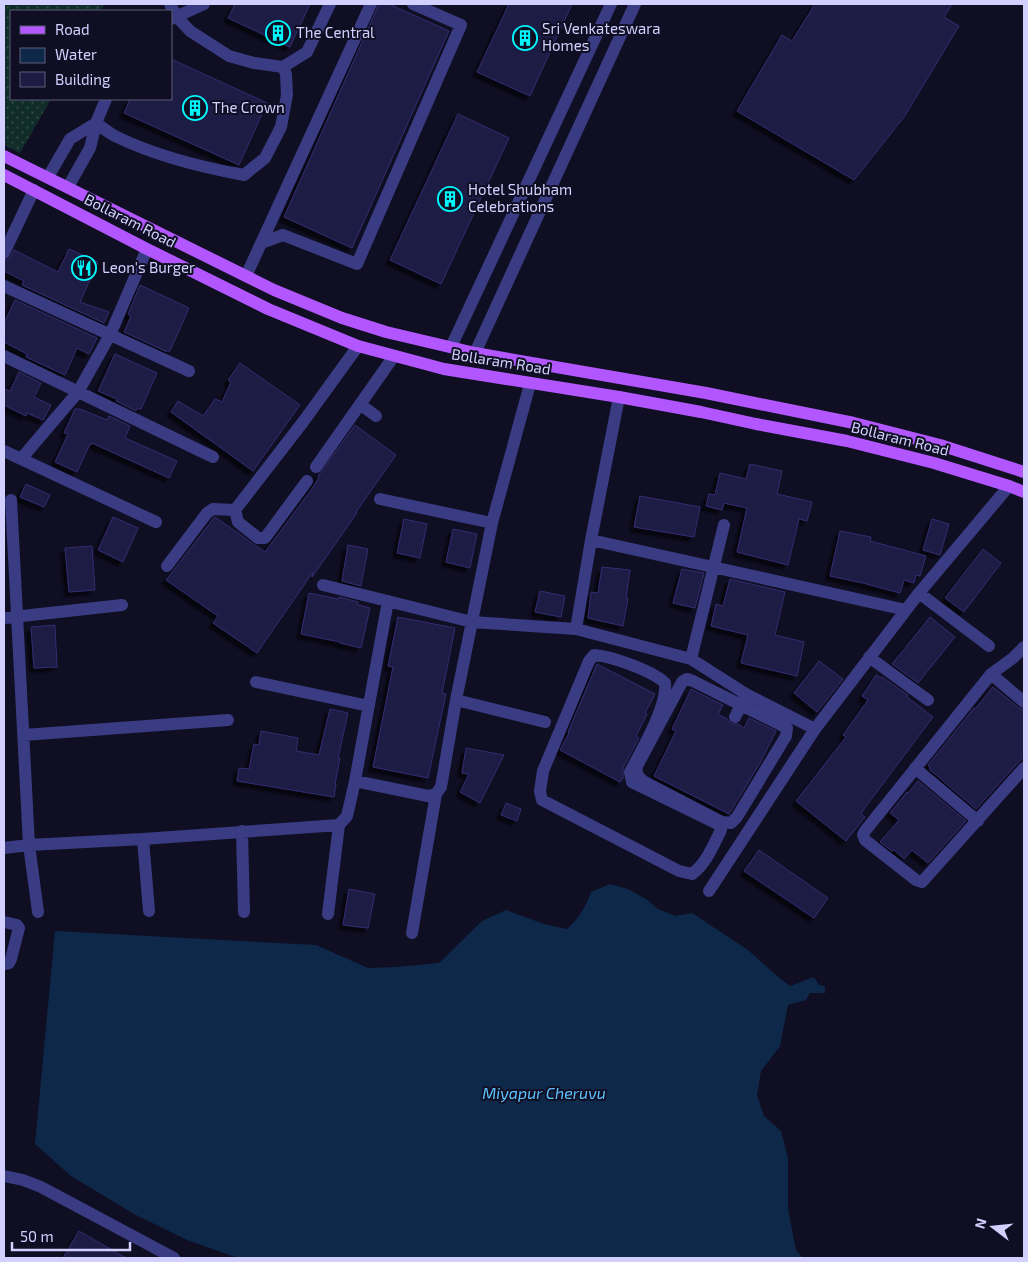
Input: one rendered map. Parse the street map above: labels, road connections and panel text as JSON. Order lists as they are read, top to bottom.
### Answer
{
  "streets": {
    "main road": ["Bollaram Road"]
  },
  "water": ["Miyapur Cheruvu"],
  "places": {
    "building": [
      "The Central",
      "Sri Venkateswara Homes",
      "The Crown",
      "Hotel Shubham Celebrations"
    ],
    "restaurant": ["Leon's Burger"]
  },
  "legend": ["Road", "Water", "Building"],
  "scale_bar": "50 m",
  "north": "left"
}
